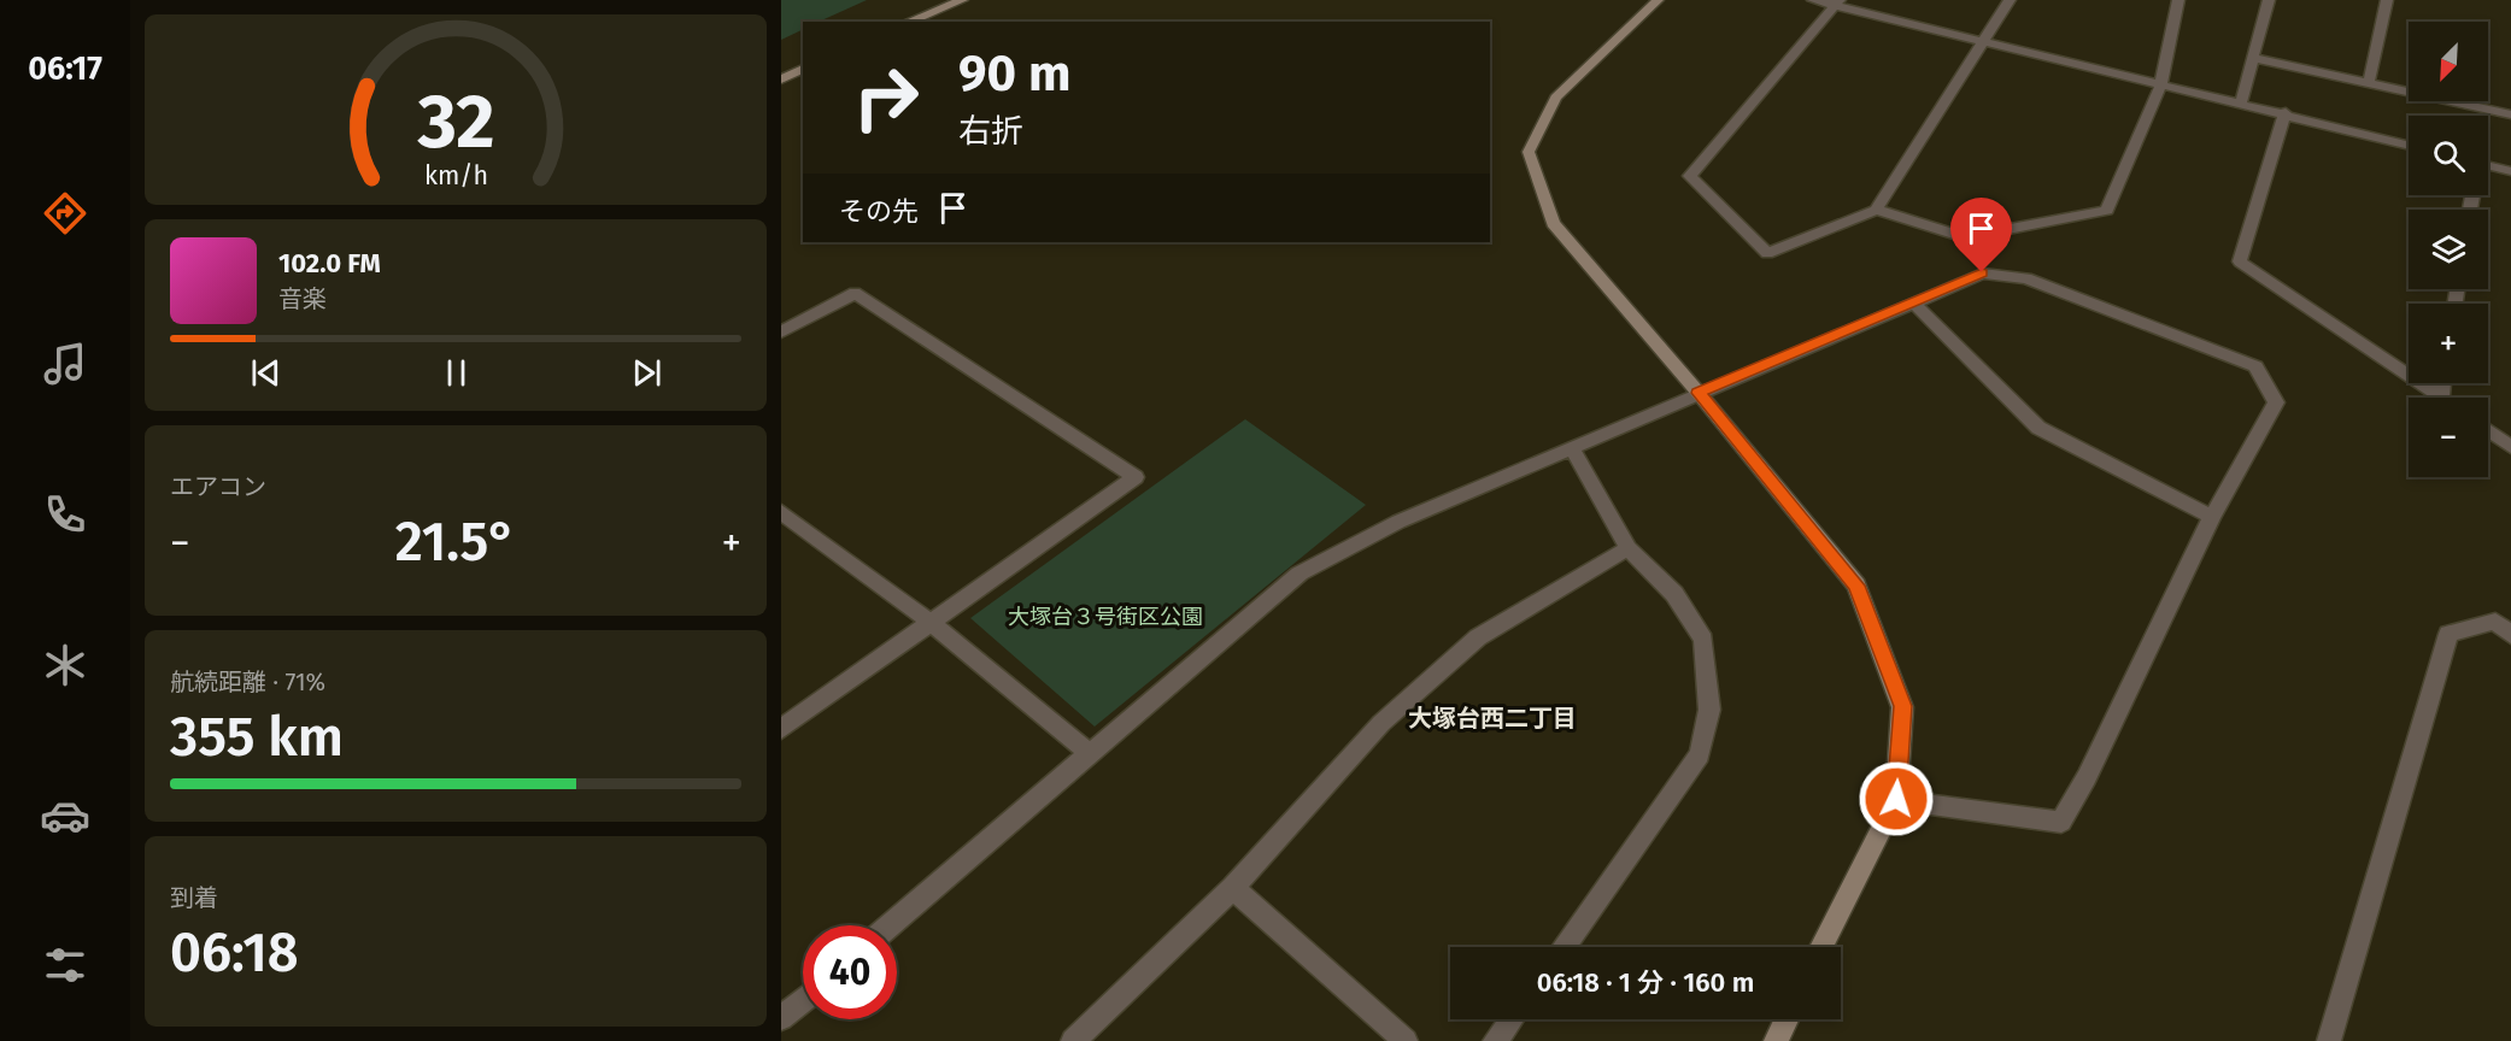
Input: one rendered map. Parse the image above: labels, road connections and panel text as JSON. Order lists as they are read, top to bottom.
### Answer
{
  "districts": ["大塚台西二丁目"],
  "parks": ["大塚台３号街区公園"],
  "north": "bottom left",
  "page": {
    "tabs": "06:17",
    "map_buttons": ["+", "−"],
    "turn": ["90 m", "右折"],
    "then": "その先",
    "song": ["102.0 FM", "音楽"],
    "tile": [
      "エアコン",
      ["航続距離 · 71%", "355 km"],
      ["到着", "06:18"]
    ],
    "heat": ["−", "21.5°", "+"],
    "limit": "40",
    "trip": "06:18 · 1 分 · 160 m",
    "gauge": ["32", "km/h"]
  }
}
